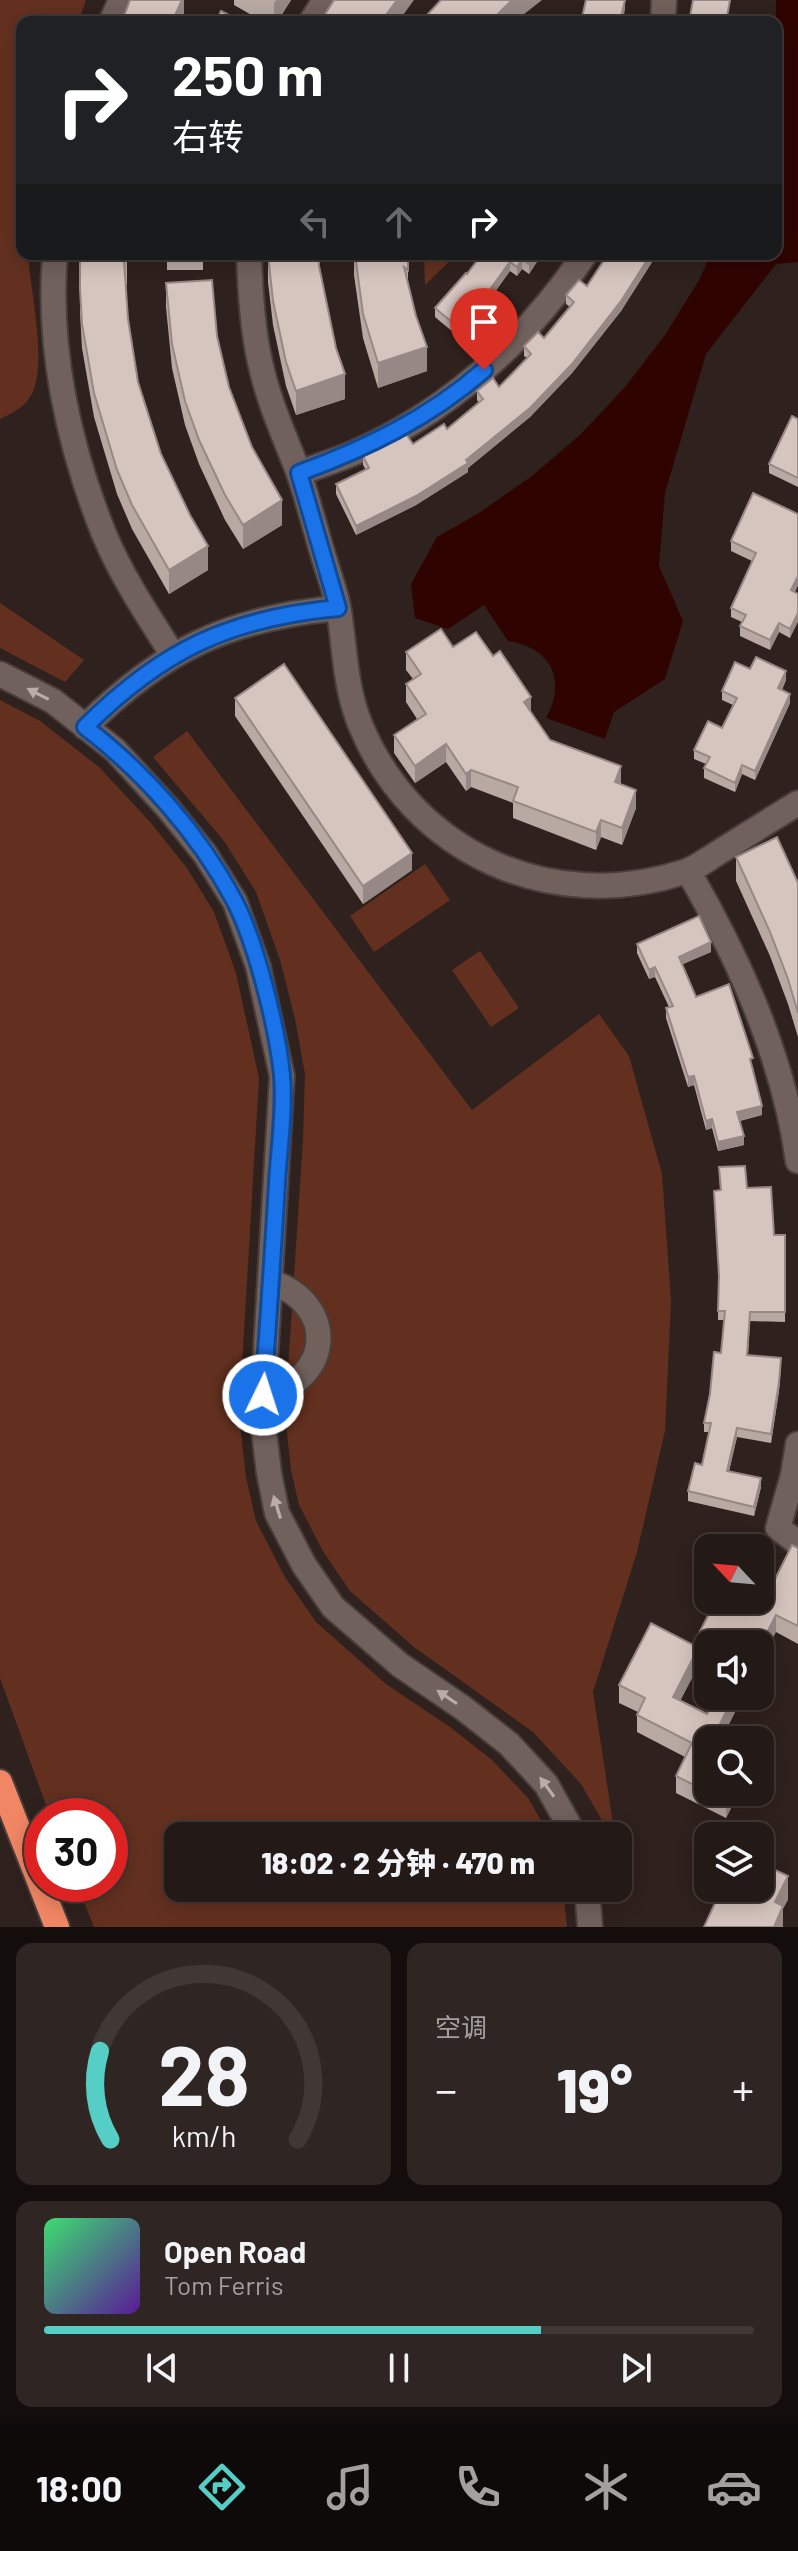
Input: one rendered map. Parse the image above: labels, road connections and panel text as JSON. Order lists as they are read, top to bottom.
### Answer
{
  "north": "top left",
  "page": {
    "turn": ["250 m", "右转"],
    "limit": "30",
    "trip": "18:02 · 2 分钟 · 470 m",
    "tile": "空调",
    "heat": ["−", "19°", "+"],
    "song": ["Open Road", "Tom Ferris"],
    "tabs": "18:00",
    "gauge": ["28", "km/h"]
  }
}
